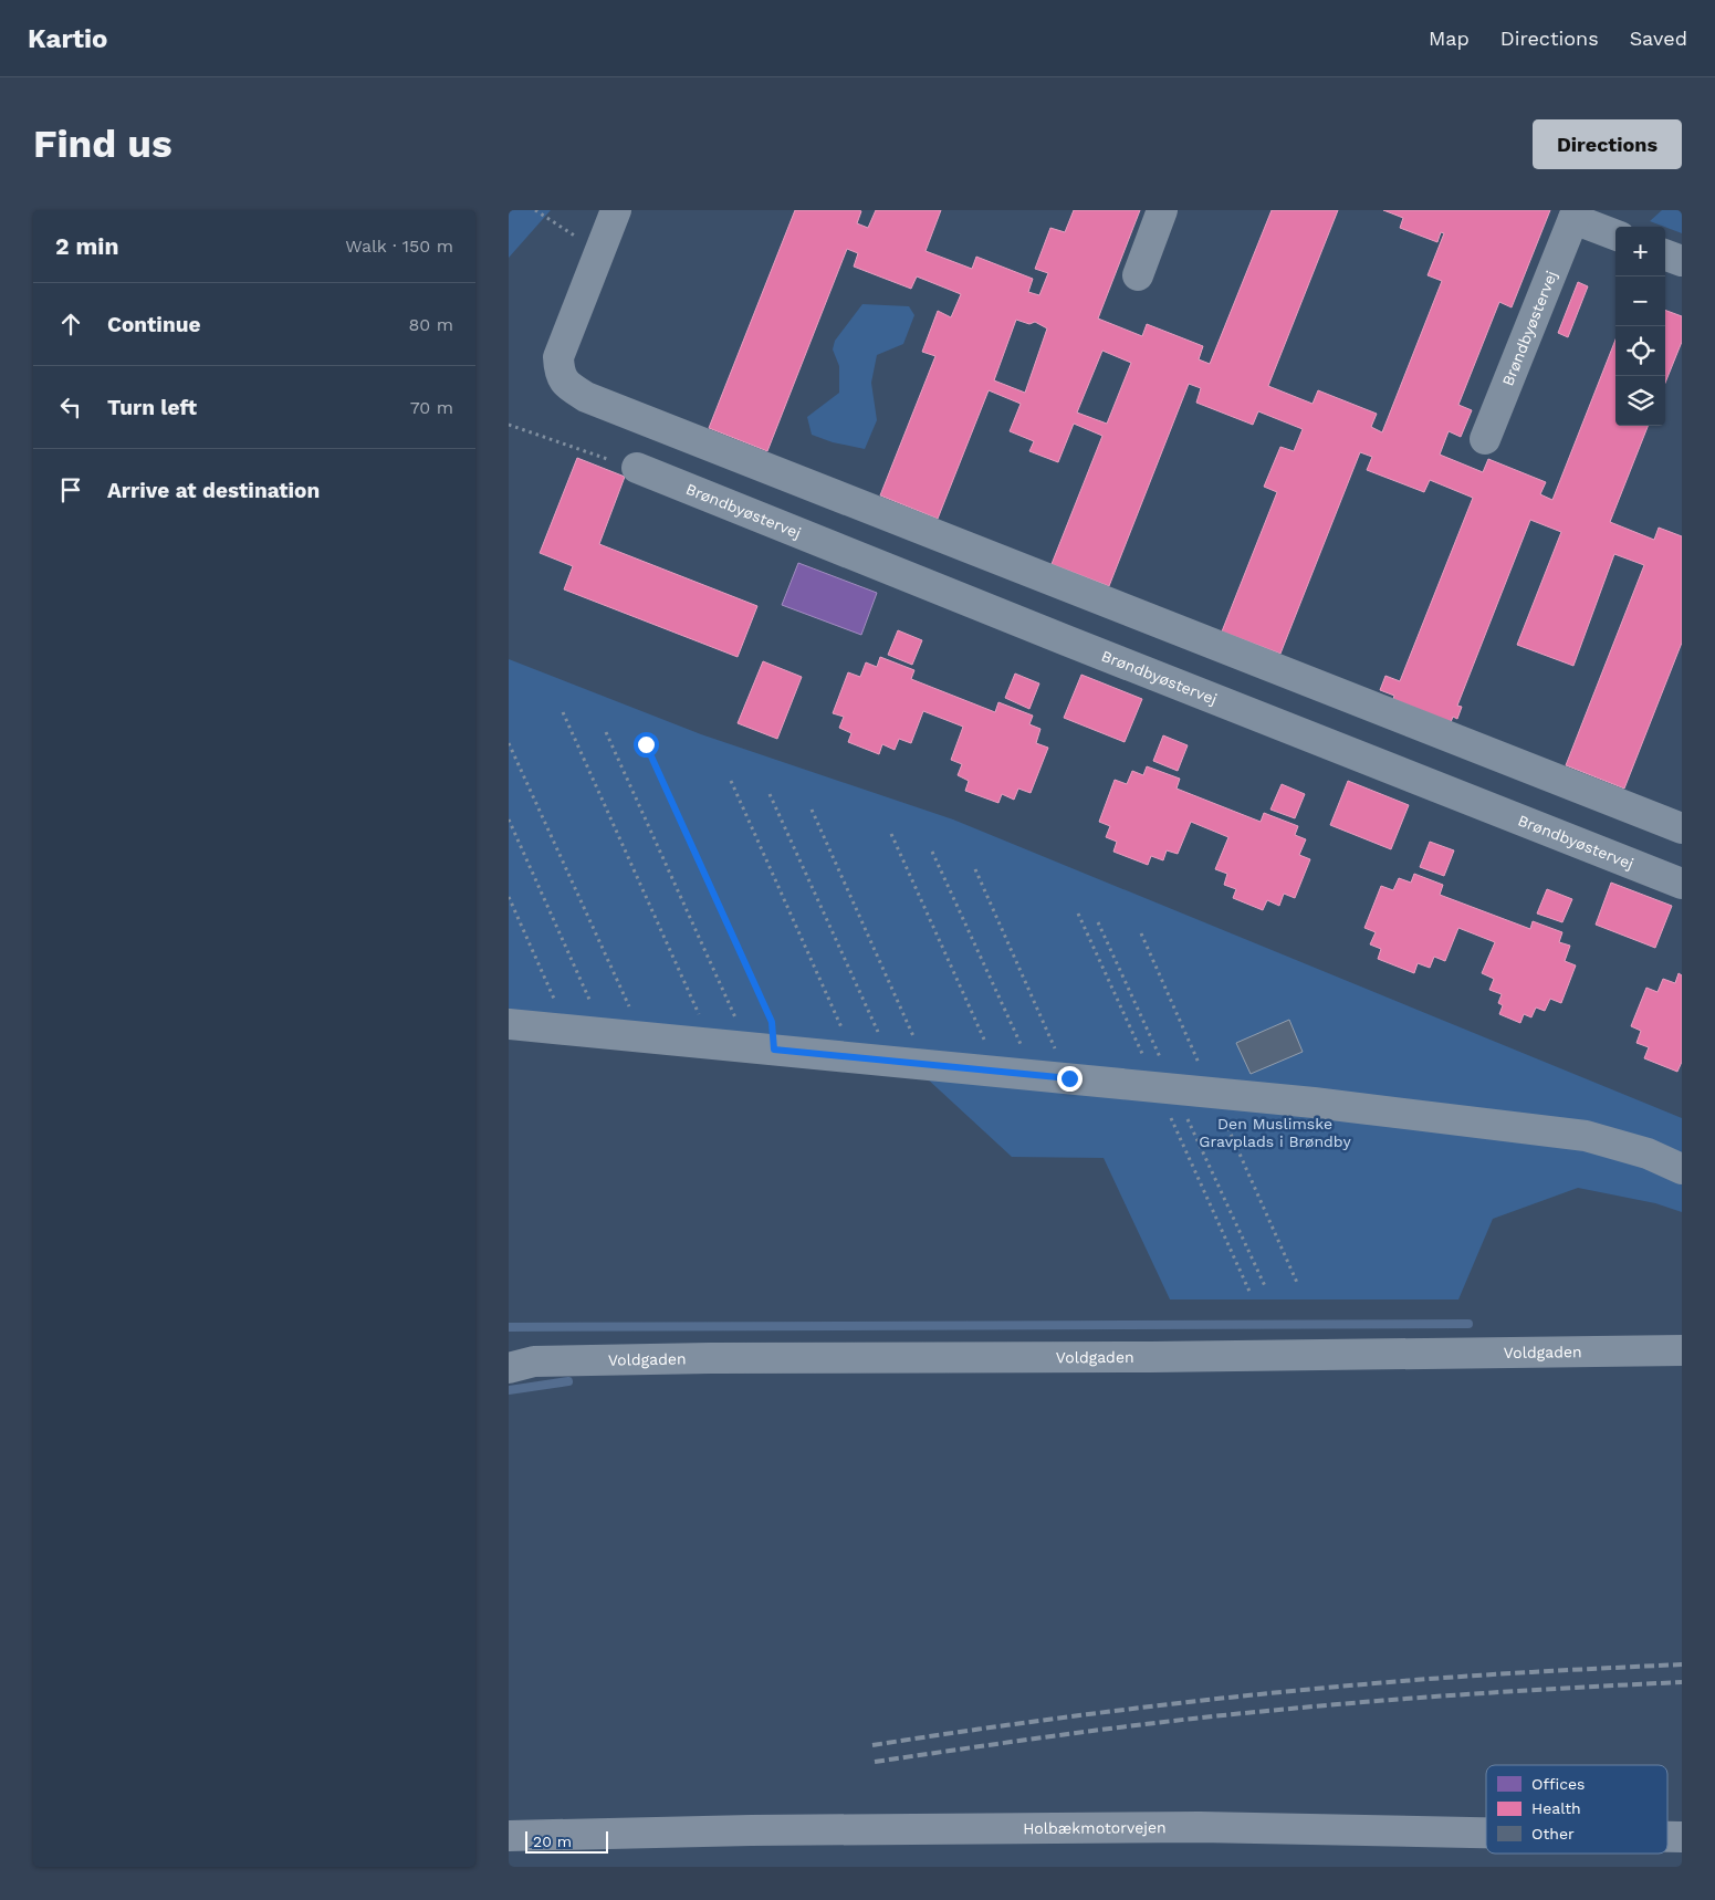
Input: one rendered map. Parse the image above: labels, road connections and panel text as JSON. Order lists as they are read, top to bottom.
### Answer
{
  "streets": {
    "highway": ["Holbækmotorvejen"],
    "street": ["Brøndbyøstervej", "Voldgaden"]
  },
  "parks": ["Den Muslimske Gravplads i Brøndby"],
  "legend": ["Offices", "Health", "Other"],
  "scale_bar": "20 m",
  "page": {
    "header": "Kartio",
    "nav": ["Map", "Directions", "Saved"],
    "buttons": "Directions",
    "title": "Find us",
    "heading": ["2 min", "Walk · 150 m"],
    "map_buttons": ["+", "−"],
    "list": [
      ["Continue", "80 m"],
      ["Turn left", "70 m"],
      "Arrive at destination"
    ],
    "scale": "20 m"
  }
}
